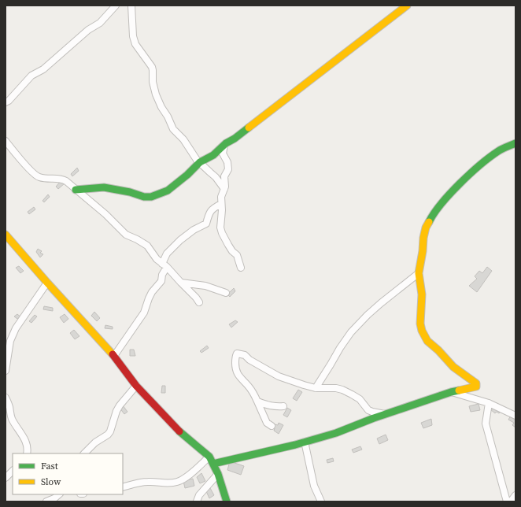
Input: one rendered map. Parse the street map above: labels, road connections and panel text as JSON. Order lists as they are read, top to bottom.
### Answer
{
  "legend": ["Fast", "Slow"]
}
